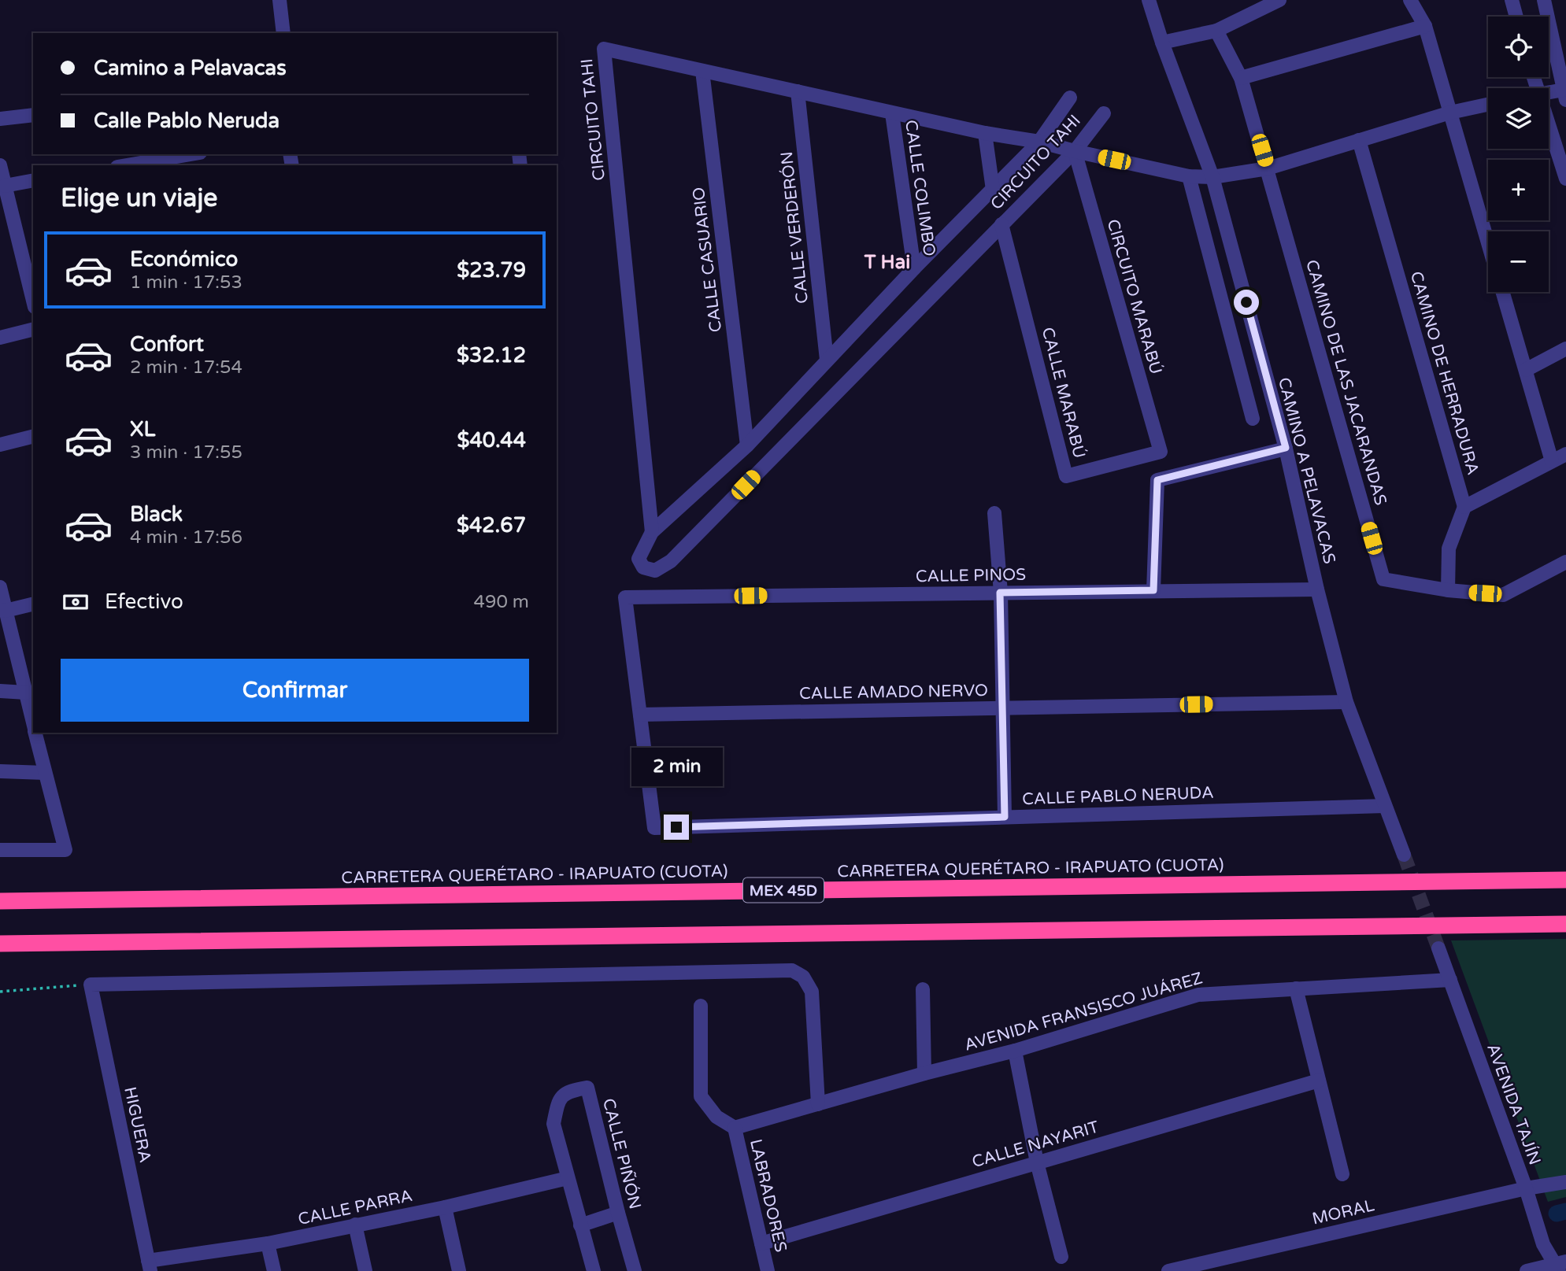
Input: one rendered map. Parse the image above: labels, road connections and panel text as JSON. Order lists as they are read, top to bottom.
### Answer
{
  "streets": {
    "highway": ["CARRETERA QUERÉTARO - IRAPUATO (CUOTA)", "MEX 45D"],
    "street": [
      "CIRCUITO TAHI",
      "CALLE COLIMBO",
      "CALLE VERDERÓN",
      "CALLE CASUARIO",
      "CIRCUITO MARABÚ",
      "CAMINO DE HERRADURA",
      "CAMINO DE LAS JACARANDAS",
      "CALLE MARABÚ",
      "CAMINO A PELAVACAS",
      "CALLE PINOS",
      "CALLE AMADO NERVO",
      "CALLE PABLO NERUDA",
      "AVENIDA FRANSISCO JUÁREZ",
      "AVENIDA TAJÍN",
      "HIGUERA",
      "CALLE NAYARIT",
      "CALLE PIÑÓN",
      "LABRADORES",
      "CALLE PARRA",
      "MORAL"
    ]
  },
  "crossings": [
    ["CIRCUITO TAHI", "CALLE COLIMBO"],
    ["CIRCUITO TAHI", "CALLE VERDERÓN"],
    ["CIRCUITO TAHI", "CALLE CASUARIO"],
    ["CIRCUITO TAHI", "CIRCUITO MARABÚ"],
    ["CIRCUITO TAHI", "CALLE MARABÚ"],
    ["CIRCUITO MARABÚ", "CALLE MARABÚ"],
    ["CAMINO A PELAVACAS", "CALLE PINOS"],
    ["CAMINO A PELAVACAS", "CALLE AMADO NERVO"],
    ["CAMINO A PELAVACAS", "CALLE PABLO NERUDA"],
    ["CALLE PINOS", "CALLE AMADO NERVO"],
    ["CALLE PINOS", "CALLE PABLO NERUDA"],
    ["CALLE AMADO NERVO", "CALLE PABLO NERUDA"],
    ["AVENIDA FRANSISCO JUÁREZ", "AVENIDA TAJÍN"],
    ["AVENIDA FRANSISCO JUÁREZ", "LABRADORES"],
    ["AVENIDA TAJÍN", "MORAL"],
    ["HIGUERA", "CALLE PARRA"],
    ["CALLE NAYARIT", "LABRADORES"],
    ["CALLE PIÑÓN", "CALLE PARRA"]
  ],
  "districts": ["T Hai"],
  "page": {
    "map_buttons": ["+", "−"],
    "banner": ["Camino a Pelavacas", "Calle Pablo Neruda"],
    "heading": "Elige un viaje",
    "list": [
      {
        "name": "Económico",
        "note": "1 min · 17:53",
        "value": "$23.79"
      },
      {
        "name": "Confort",
        "note": "2 min · 17:54",
        "value": "$32.12"
      },
      {
        "name": "XL",
        "note": "3 min · 17:55",
        "value": "$40.44"
      },
      {
        "name": "Black",
        "note": "4 min · 17:56",
        "value": "$42.67"
      }
    ],
    "pay": ["Efectivo", "490 m"],
    "buttons": "Confirmar",
    "bubble": "2 min"
  }
}
